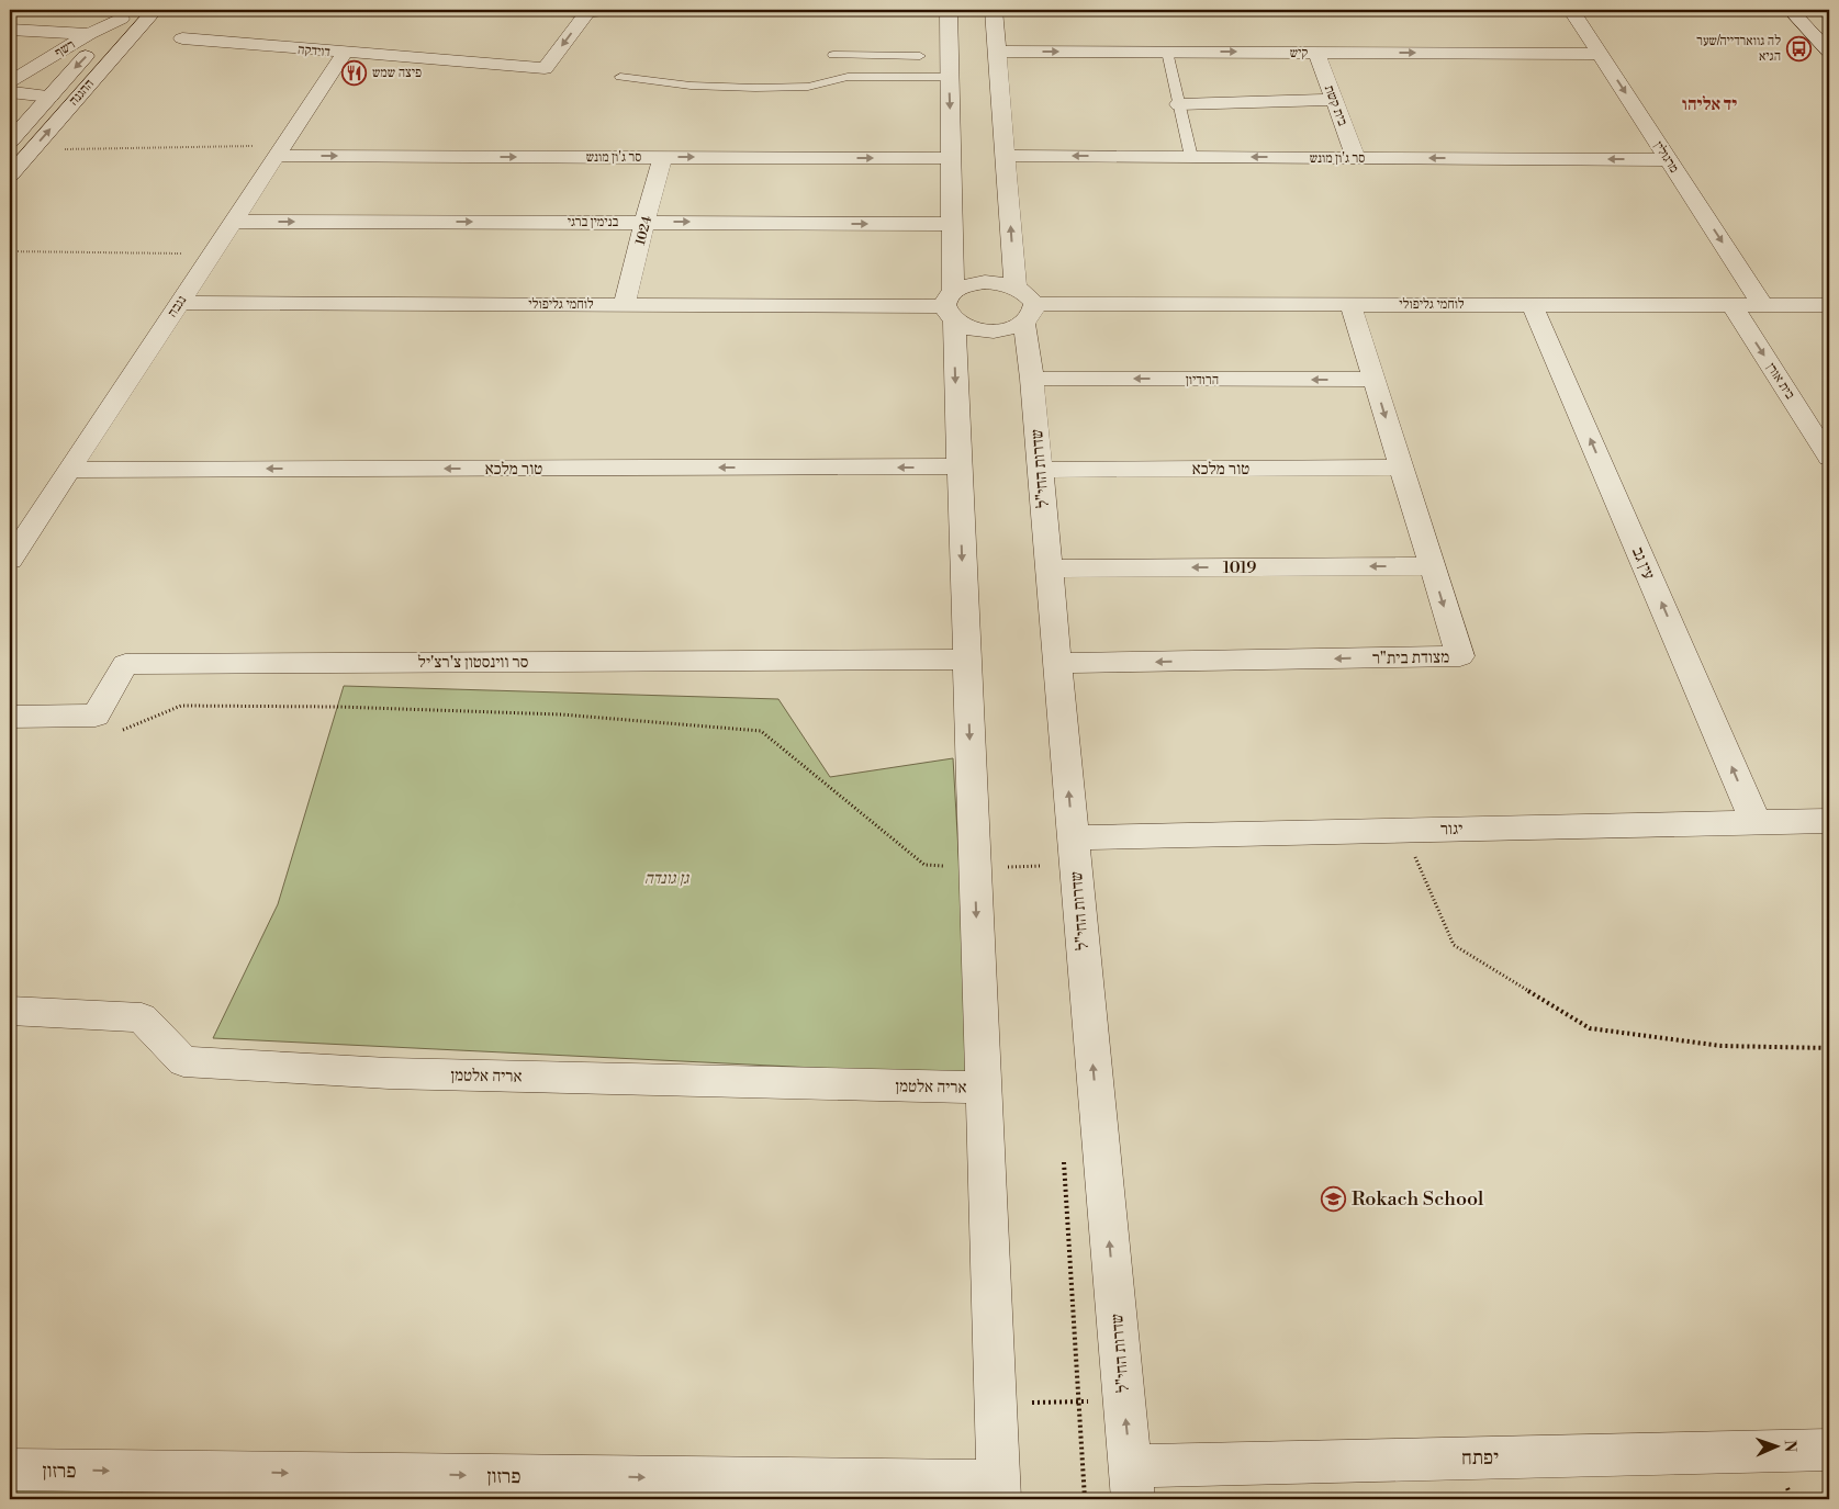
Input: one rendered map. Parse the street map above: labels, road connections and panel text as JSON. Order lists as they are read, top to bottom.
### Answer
{
  "streets": {
    "street": [
      "רשף",
      "דוידקה",
      "קיש",
      "ההגנה",
      "בית קשת",
      "סר ג'ון מונש",
      "מרגולין",
      "בנימין ברגי",
      "1024",
      "לוחמי גליפולי",
      "נגבה",
      "הרודיון",
      "בית אורן",
      "טור מלכא",
      "שדרות החי\"ל",
      "עין גב",
      "1019",
      "מצודת בית\"ר",
      "סר ווינסטון צ'רצ'יל",
      "יגור",
      "אריה אלטמן",
      "יפתח",
      "פרזון"
    ]
  },
  "crossings": [
    ["רשף", "ההגנה"],
    ["דוידקה", "נגבה"],
    ["קיש", "בית קשת"],
    ["קיש", "מרגולין"],
    ["בית קשת", "סר ג'ון מונש"],
    ["סר ג'ון מונש", "מרגולין"],
    ["סר ג'ון מונש", "1024"],
    ["סר ג'ון מונש", "נגבה"],
    ["מרגולין", "לוחמי גליפולי"],
    ["בנימין ברגי", "1024"],
    ["בנימין ברגי", "נגבה"],
    ["1024", "לוחמי גליפולי"],
    ["לוחמי גליפולי", "נגבה"],
    ["לוחמי גליפולי", "בית אורן"],
    ["לוחמי גליפולי", "שדרות החי\"ל"],
    ["לוחמי גליפולי", "עין גב"],
    ["לוחמי גליפולי", "מצודת בית\"ר"],
    ["נגבה", "טור מלכא"],
    ["הרודיון", "שדרות החי\"ל"],
    ["הרודיון", "מצודת בית\"ר"],
    ["טור מלכא", "שדרות החי\"ל"],
    ["טור מלכא", "מצודת בית\"ר"],
    ["שדרות החי\"ל", "1019"],
    ["שדרות החי\"ל", "מצודת בית\"ר"],
    ["שדרות החי\"ל", "יגור"],
    ["שדרות החי\"ל", "יפתח"],
    ["עין גב", "יגור"],
    ["1019", "מצודת בית\"ר"]
  ],
  "one_way": [
    "דוידקה",
    "קיש",
    "מרגולין",
    "בנימין ברגי",
    "הרודיון",
    "בית אורן",
    "טור מלכא",
    "עין גב",
    "1019",
    "פרזון"
  ],
  "districts": ["יד אליהו"],
  "parks": ["גן גונדה"],
  "places": {
    "bus stop": ["לה גווארדייה/שער הגיא"],
    "restaurant": ["פיצה שמש"],
    "school or university": ["Rokach School"]
  },
  "north": "right"
}
